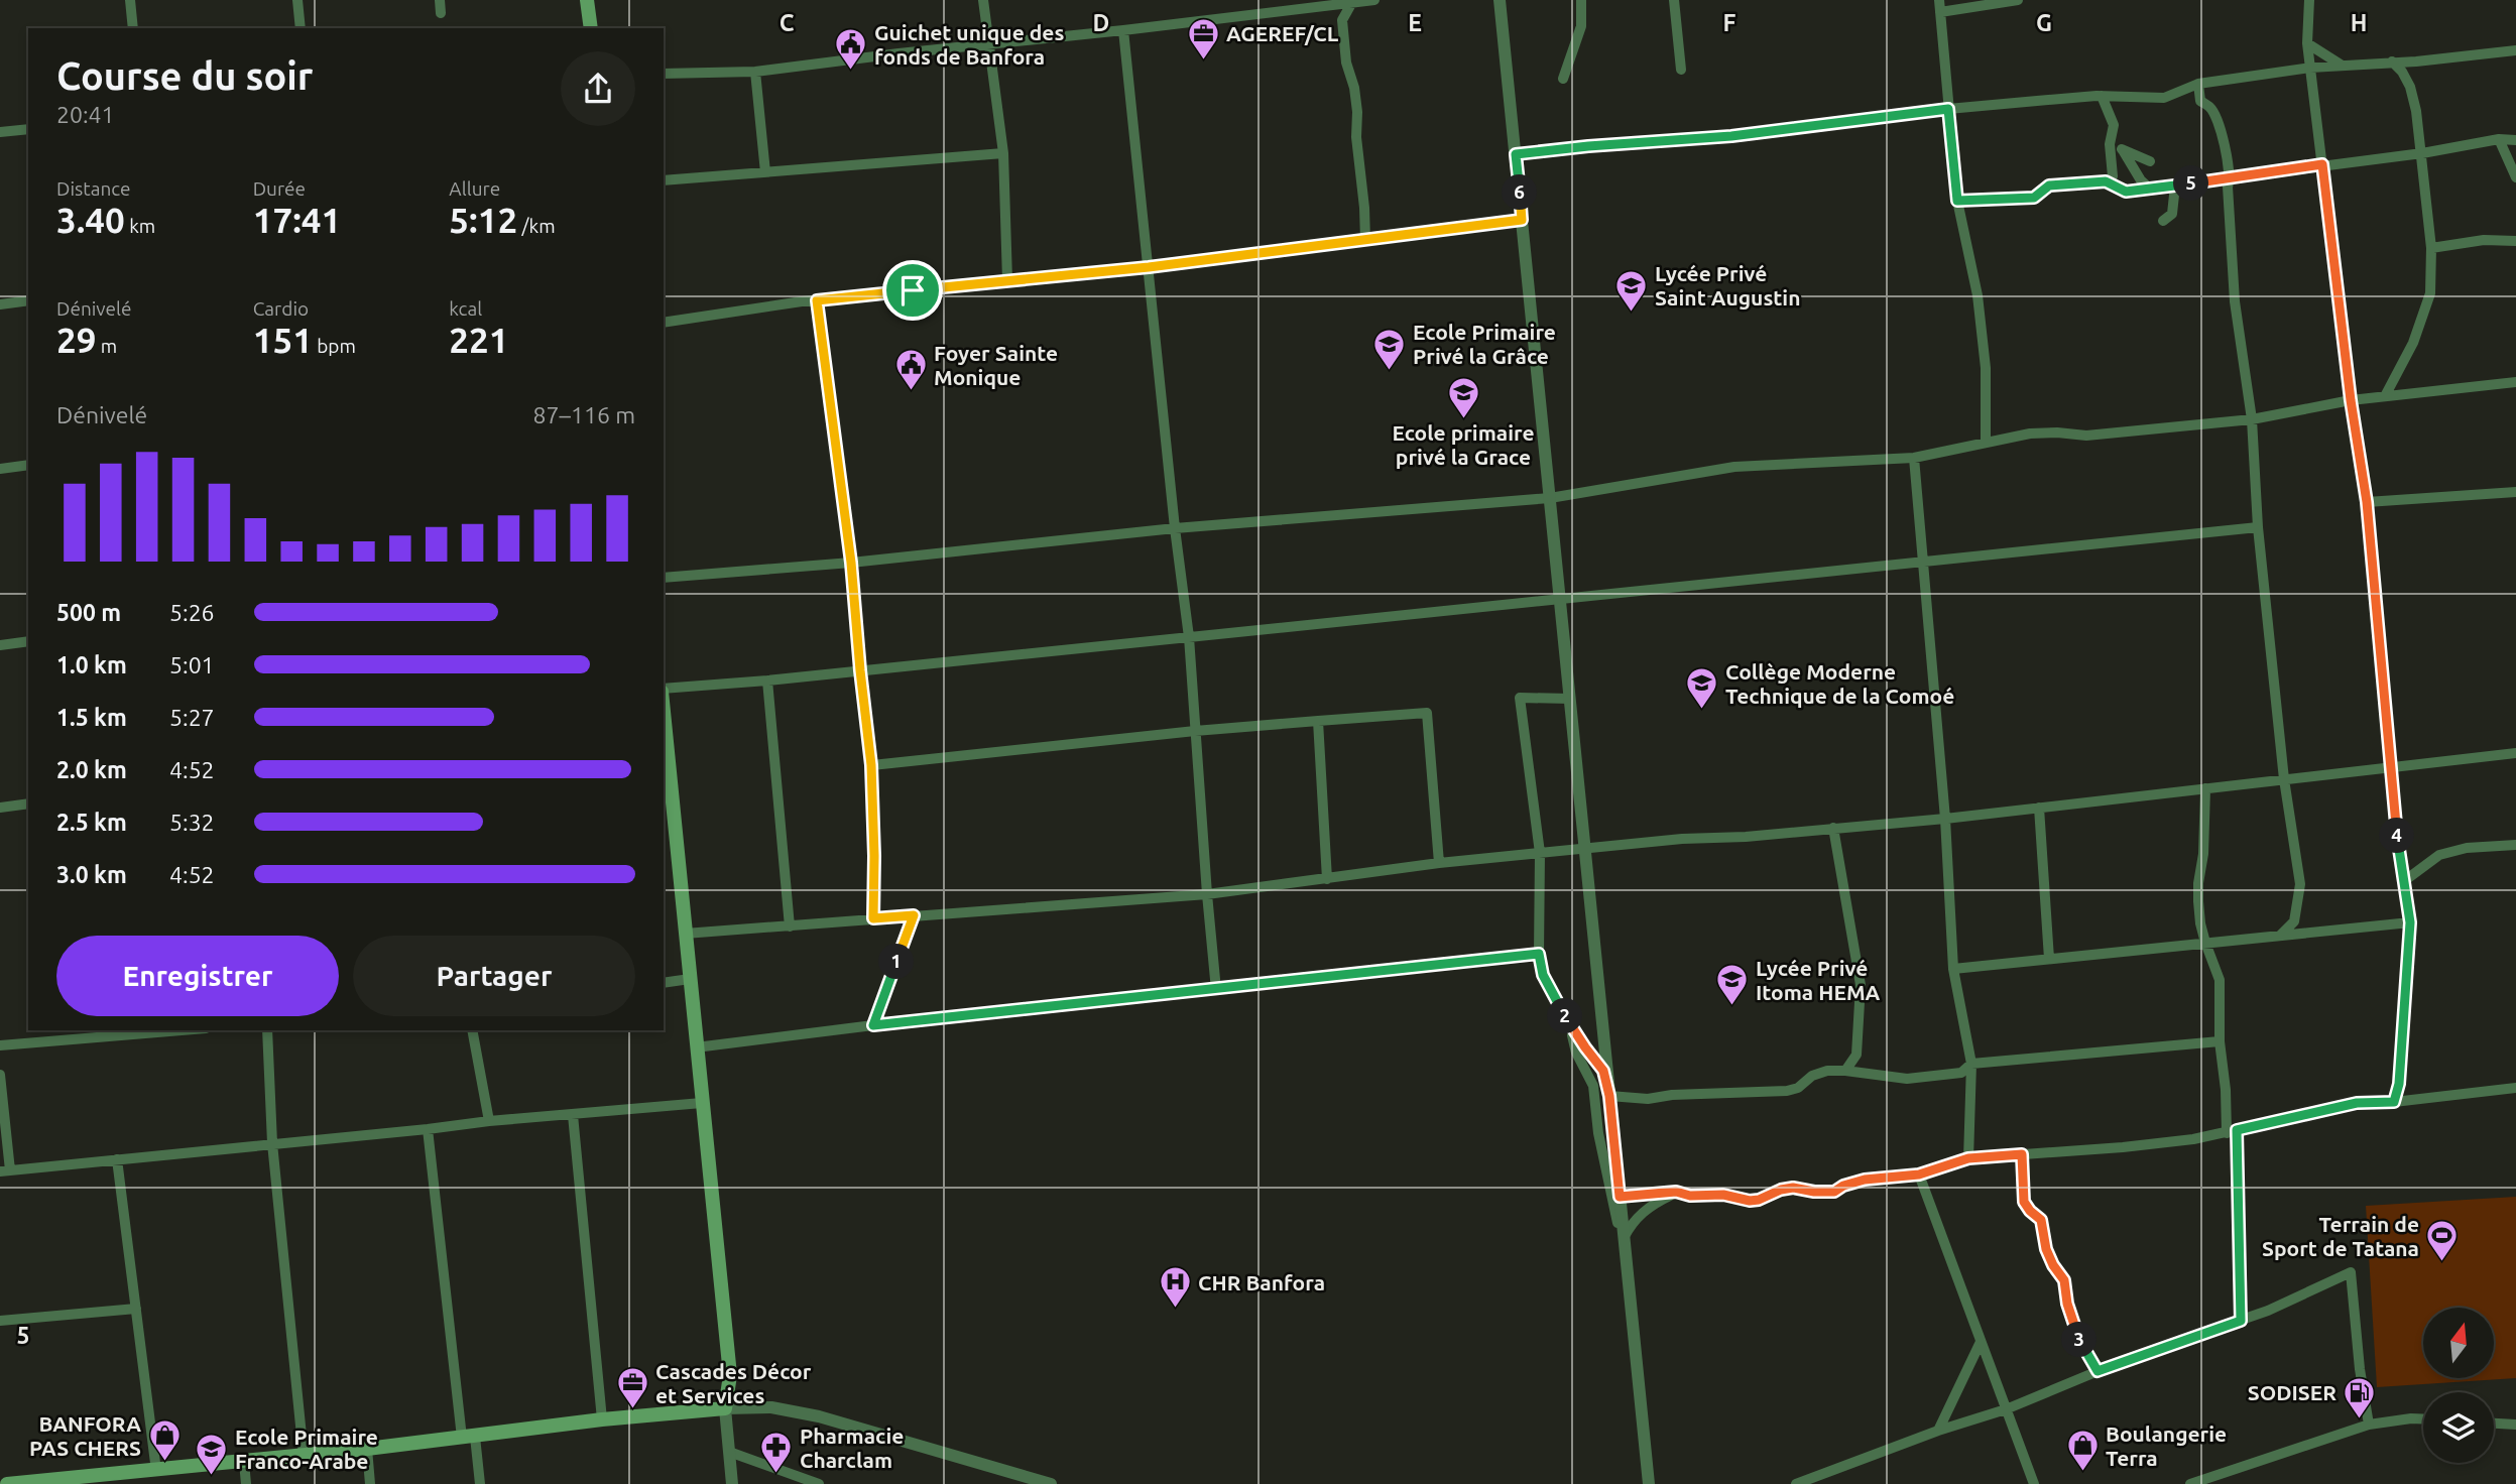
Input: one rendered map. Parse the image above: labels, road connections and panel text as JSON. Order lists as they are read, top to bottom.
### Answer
{
  "places": {
    "office": ["AGEREF/CL", "Cascades Décor et Services"],
    "public building": ["Guichet unique des fonds de Banfora", "Foyer Sainte Monique"],
    "school or university": [
      "Lycée Privé Saint Augustin",
      "Ecole Primaire Privé la Grâce",
      "Ecole primaire privé la Grace",
      "Collège Moderne Technique de la Comoé",
      "Lycée Privé Itoma HEMA",
      "Ecole Primaire Franco-Arabe"
    ],
    "sports": ["Terrain de Sport de Tatana"],
    "hospital": ["CHR Banfora"],
    "fuel station": ["SODISER"],
    "shop": ["BANFORA PAS CHERS", "Boulangerie Terra"],
    "pharmacy": ["Pharmacie Charclam"]
  },
  "north": "top",
  "page": {
    "heading": ["Course du soir", "20:41"],
    "stats": [
      ["Distance", "3.40 km"],
      ["Durée", "17:41"],
      ["Allure", "5:12 /km"],
      ["Dénivelé", "29 m"],
      ["Cardio", "151 bpm"],
      ["kcal", "221"]
    ],
    "pins": [
      "5",
      "6",
      "4",
      "1",
      "2",
      "3"
    ],
    "chart": ["Dénivelé", "87–116 m"],
    "list": [
      {
        "name": "500 m",
        "note": "5:26"
      },
      {
        "name": "1.0 km",
        "note": "5:01"
      },
      {
        "name": "1.5 km",
        "note": "5:27"
      },
      {
        "name": "2.0 km",
        "note": "4:52"
      },
      {
        "name": "2.5 km",
        "note": "5:32"
      },
      {
        "name": "3.0 km",
        "note": "4:52"
      }
    ],
    "buttons": ["Enregistrer", "Partager"]
  },
  "grid": {
    "columns": [
      "C",
      "D",
      "E",
      "F",
      "G",
      "H"
    ],
    "rows": ["5"]
  }
}
